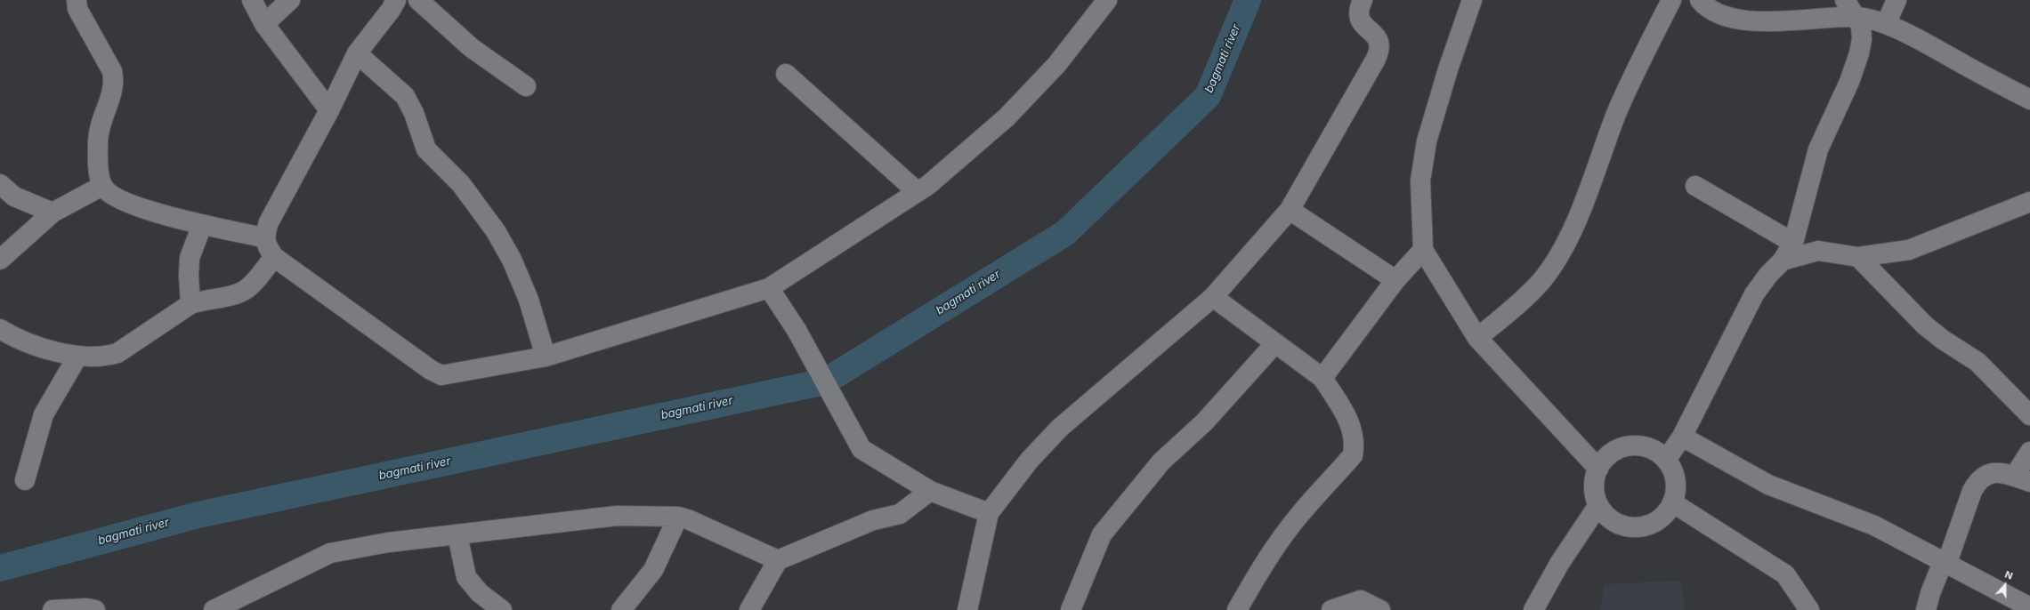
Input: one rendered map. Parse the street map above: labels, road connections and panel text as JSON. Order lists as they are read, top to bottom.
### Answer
{
  "water": ["bagmati river"],
  "north": "top"
}
